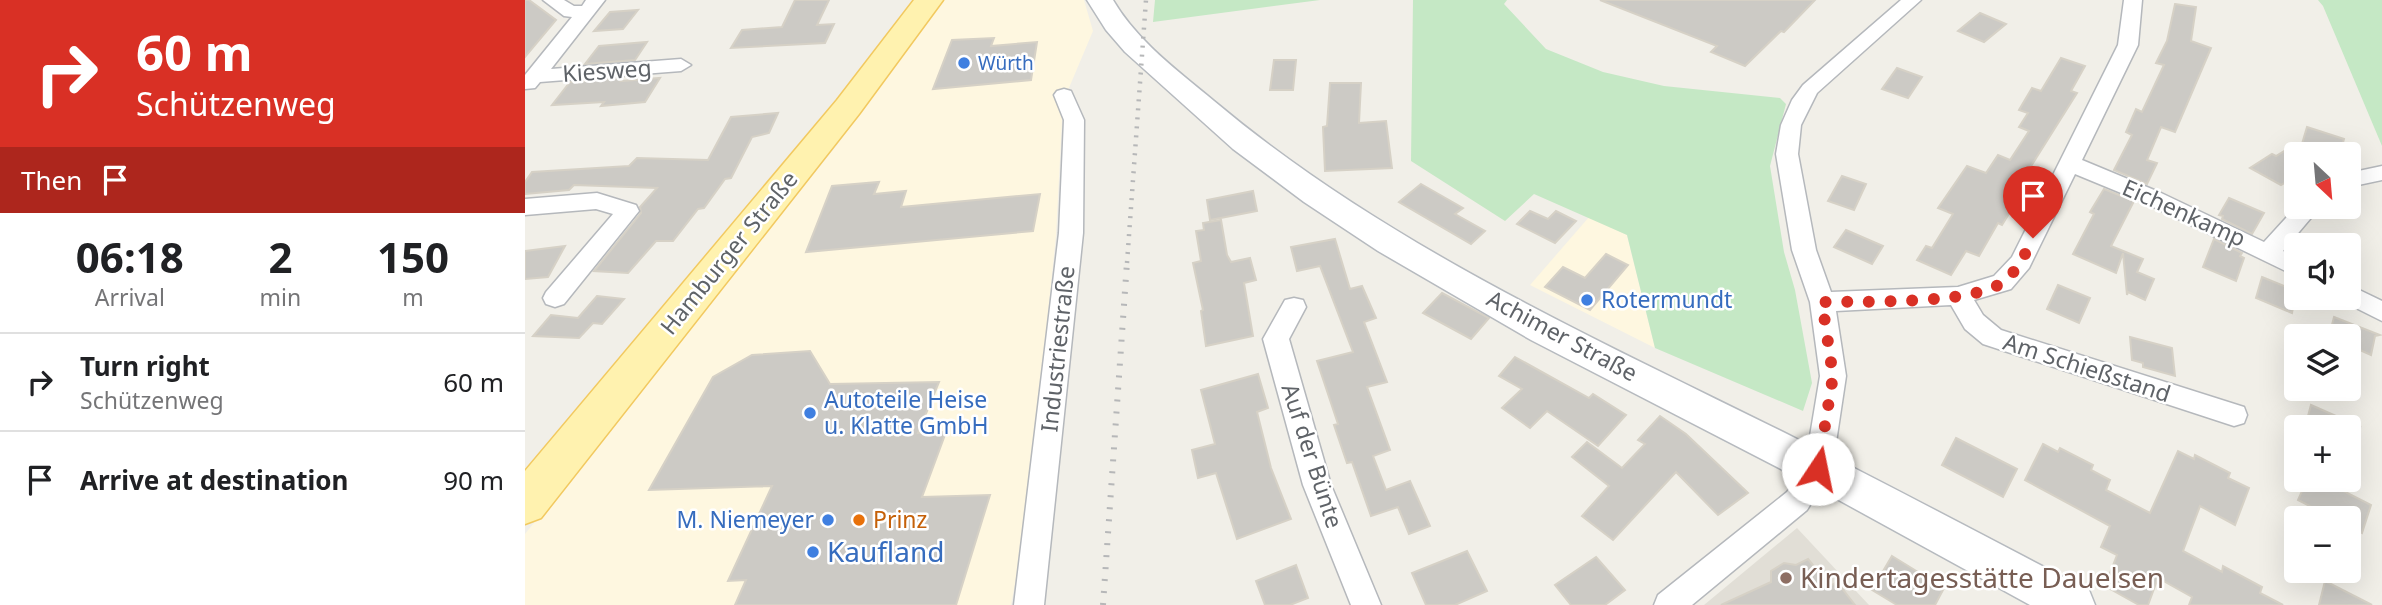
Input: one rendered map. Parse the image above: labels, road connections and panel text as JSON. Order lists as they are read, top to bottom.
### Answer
{
  "streets": {
    "main road": ["Hamburger Straße", "Achimer Straße"],
    "street": [
      "Kiesweg",
      "Eichenkamp",
      "Industriestraße",
      "Am Schießstand",
      "Auf der Bünte"
    ]
  },
  "places": [
    "Würth",
    "Rotermundt",
    "Autoteile Heise u. Klatte GmbH",
    "M. Niemeyer",
    "Prinz",
    "Kaufland",
    "Kindertagesstätte Dauelsen"
  ],
  "north": "bottom right",
  "page": {
    "turn": ["60 m", "Schützenweg"],
    "map_buttons": ["+", "−"],
    "then": "Then",
    "eta": [
      "06:18",
      "Arrival",
      "2",
      "min",
      "150",
      "m"
    ],
    "list": [
      {
        "name": "Turn right",
        "note": "Schützenweg",
        "value": "60 m"
      },
      {
        "name": "Arrive at destination",
        "value": "90 m"
      }
    ]
  }
}
